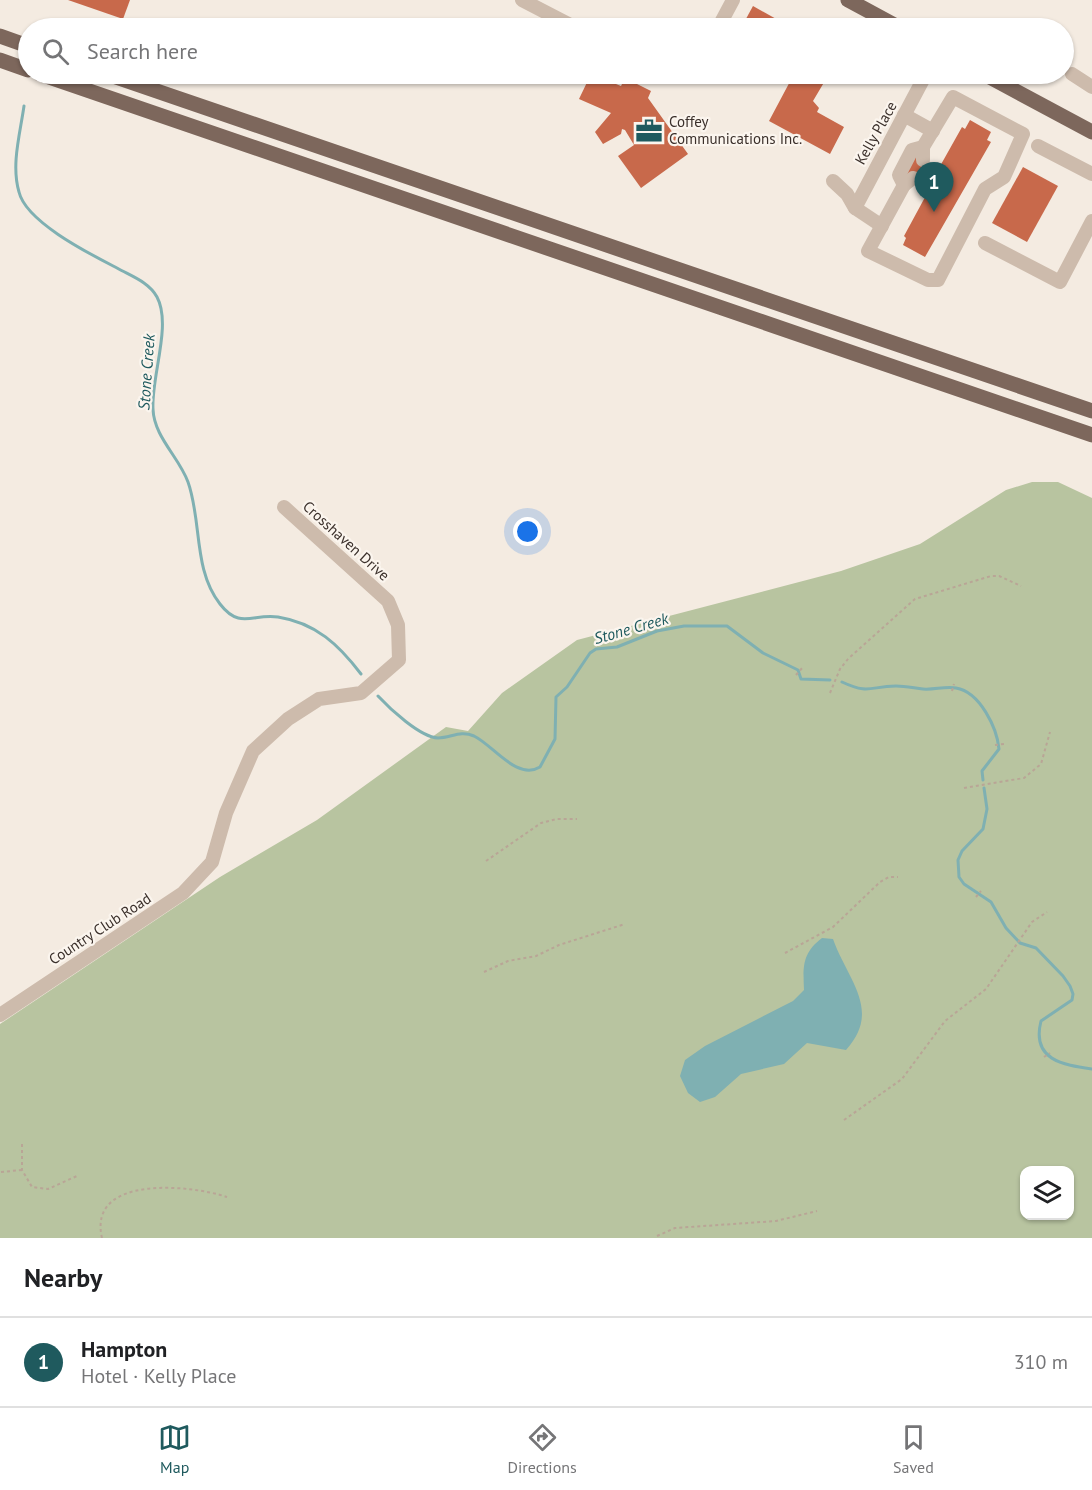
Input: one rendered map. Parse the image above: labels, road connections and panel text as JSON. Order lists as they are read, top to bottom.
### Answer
{
  "streets": {
    "street": ["Kelly Place", "Crosshaven Drive", "Country Club Road"]
  },
  "crossings": [
    ["Crosshaven Drive", "Country Club Road"]
  ],
  "water": ["Stone Creek"],
  "places": {
    "office": ["Coffey Communications Inc."]
  },
  "page": {
    "search": "Search here",
    "pins": "1",
    "heading": "Nearby",
    "list": [
      {
        "mark": "1",
        "name": "Hampton",
        "note": "Hotel · Kelly Place",
        "value": "310 m"
      }
    ],
    "nav": ["Map", "Directions", "Saved"]
  }
}
